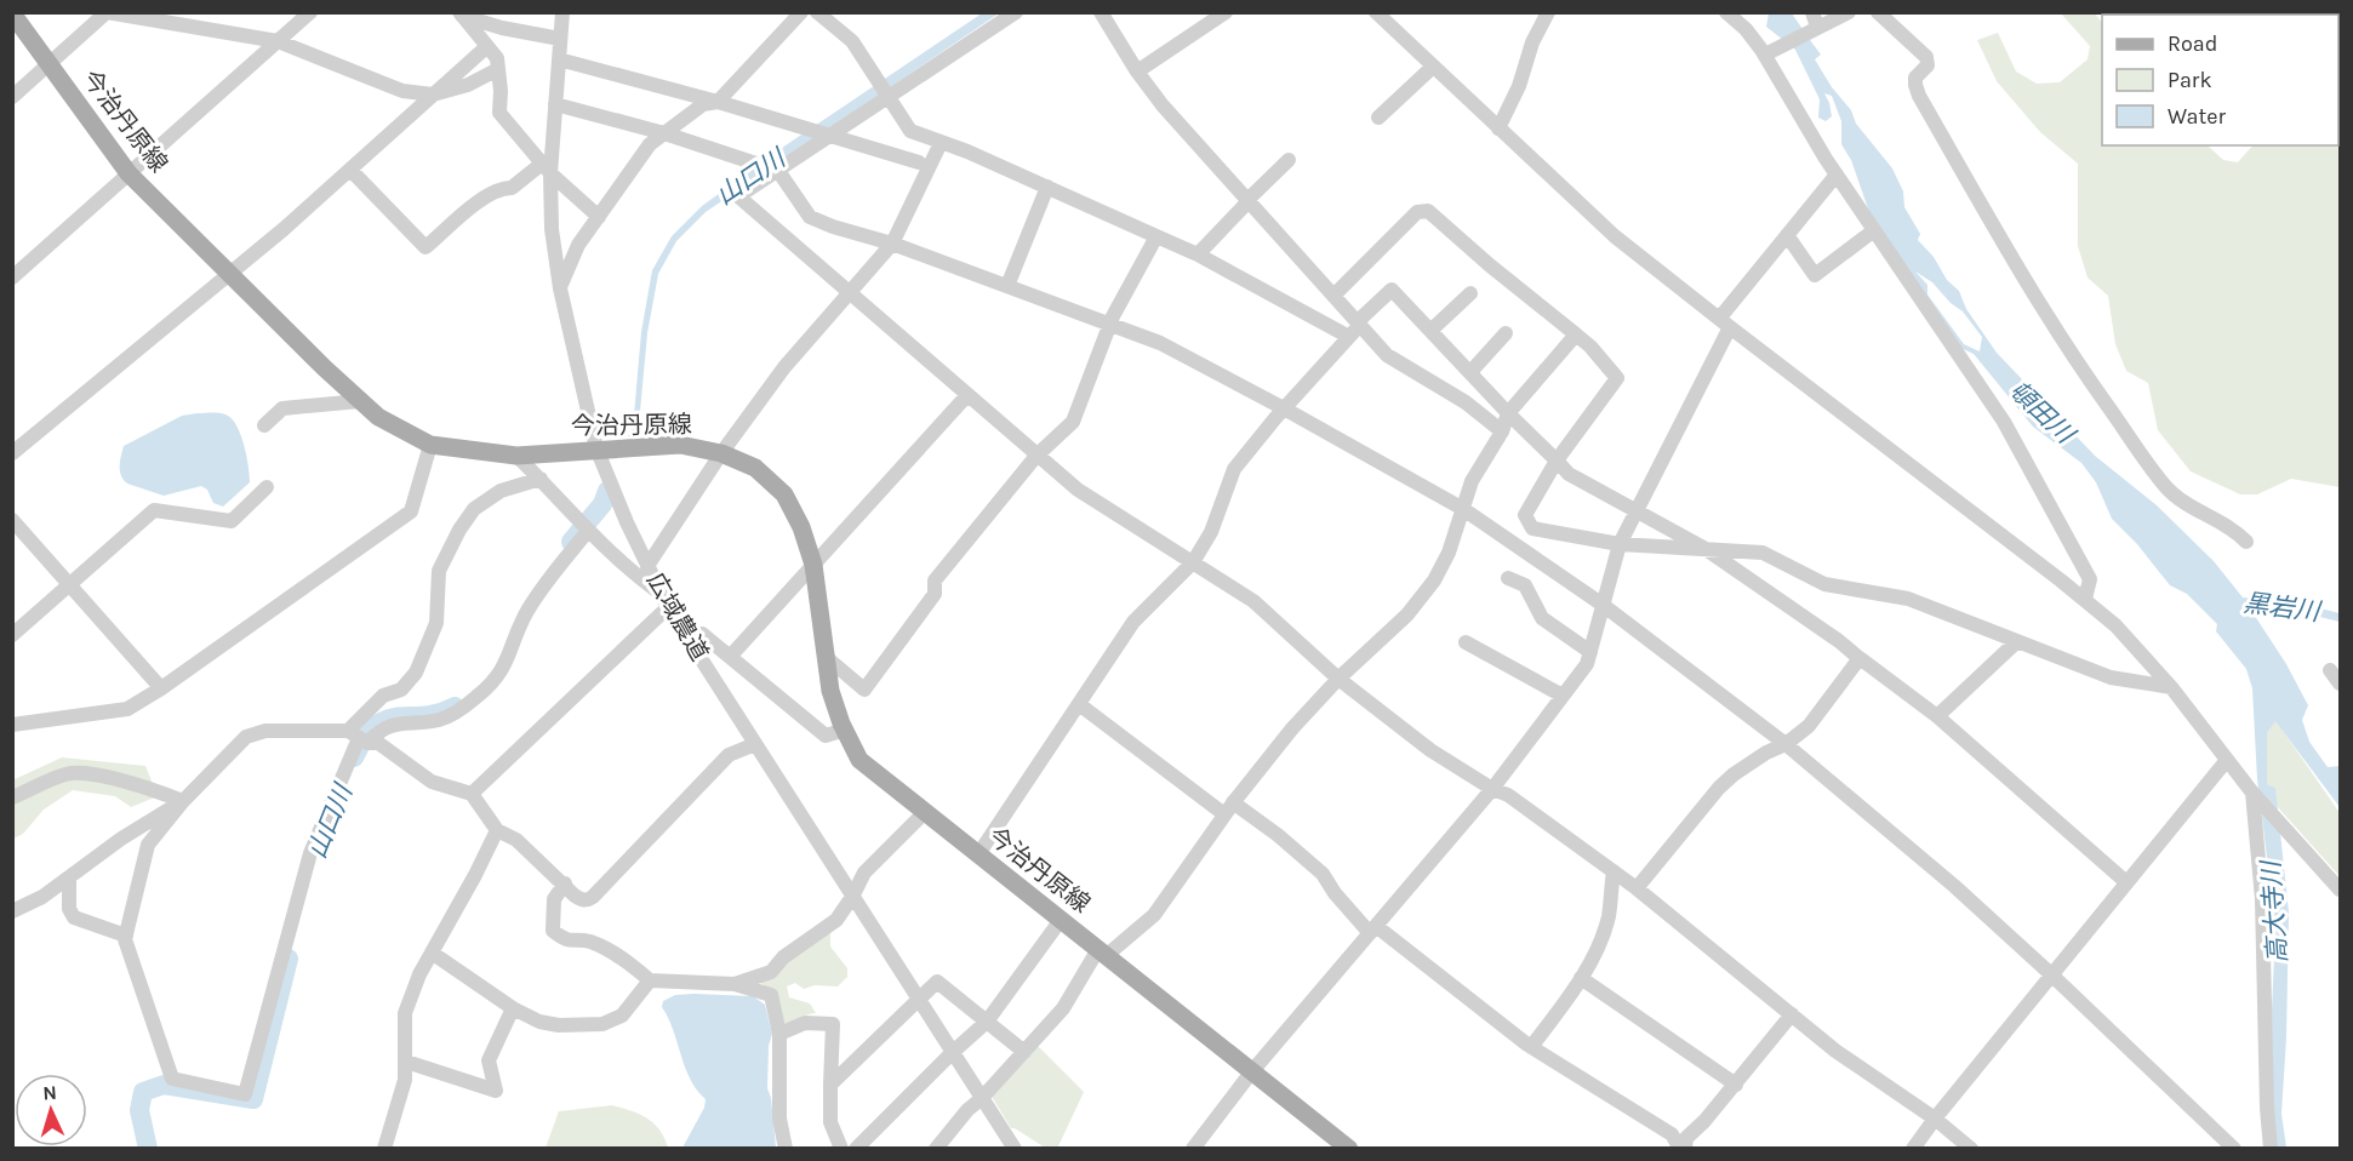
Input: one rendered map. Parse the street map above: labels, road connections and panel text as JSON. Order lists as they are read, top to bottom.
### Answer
{
  "streets": {
    "main road": ["今治丹原線"],
    "street": ["広域農道"]
  },
  "crossings": [
    ["今治丹原線", "広域農道"]
  ],
  "water": [
    "山口川",
    "頓田川",
    "黒岩川",
    "高大寺川"
  ],
  "legend": ["Road", "Park", "Water"],
  "north": "top"
}
